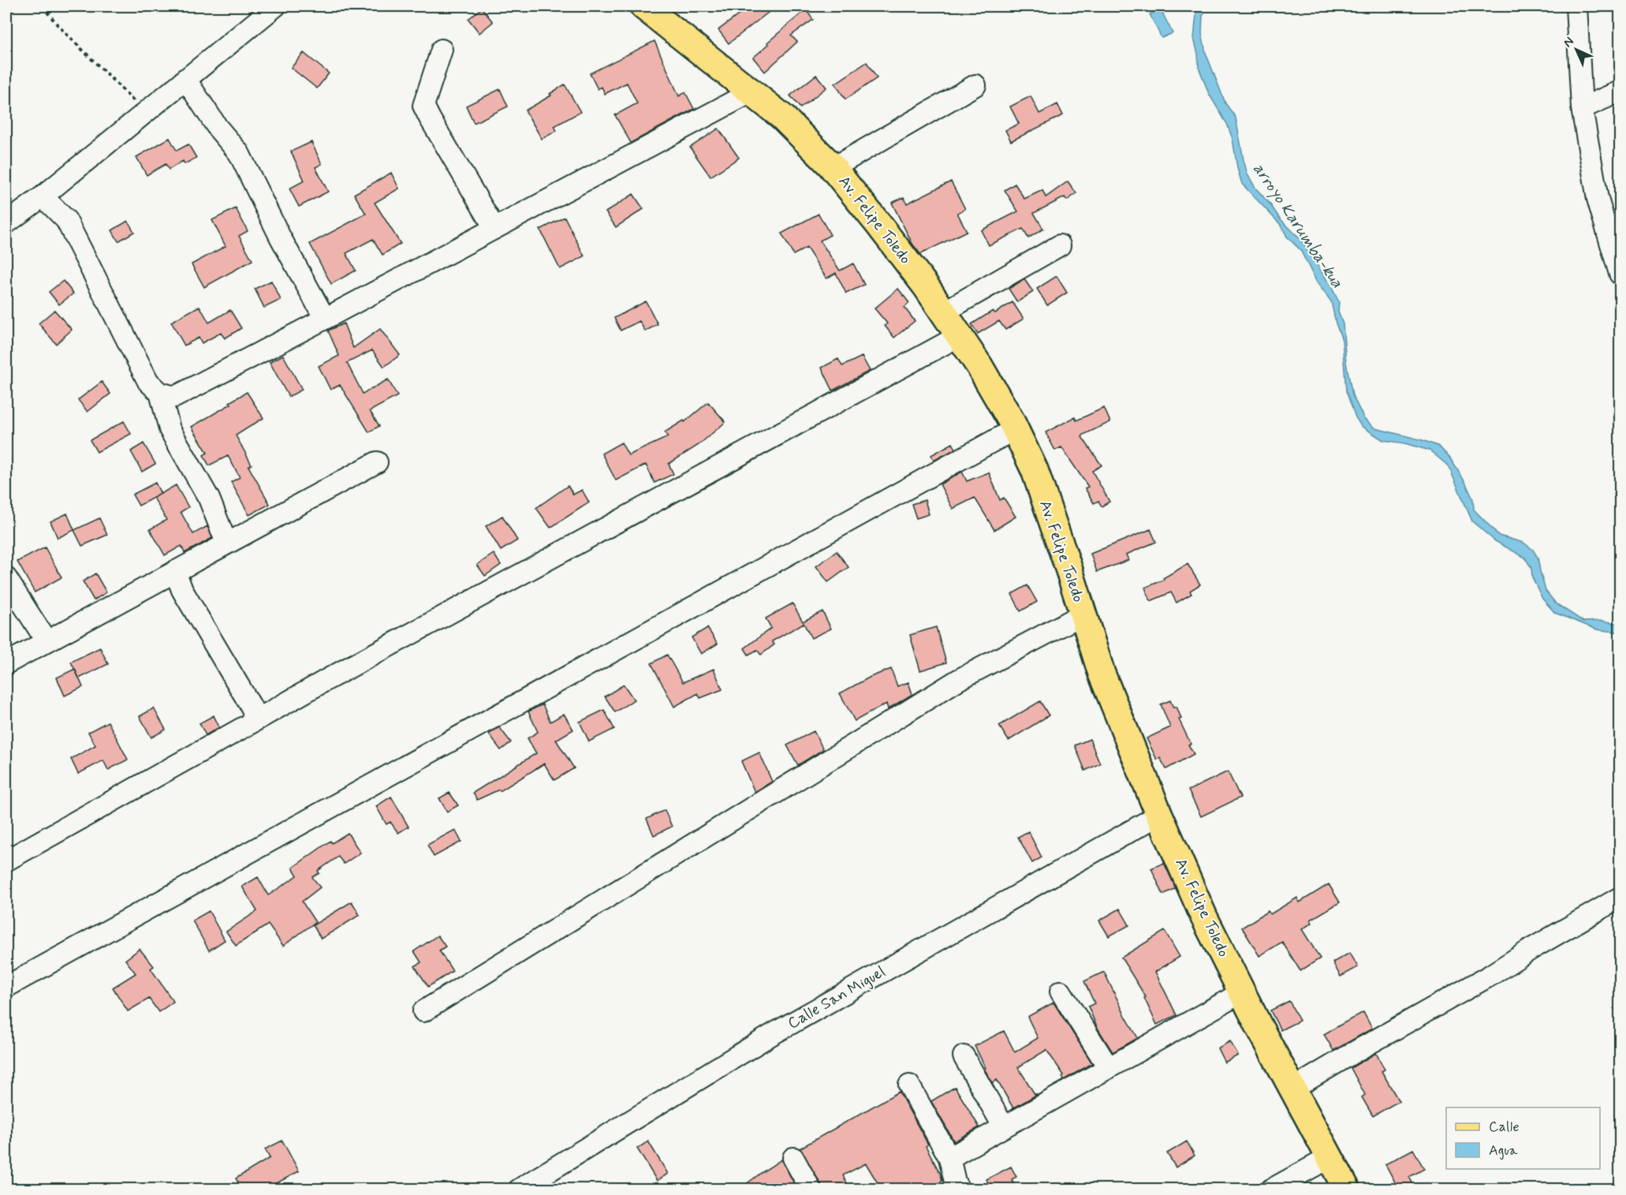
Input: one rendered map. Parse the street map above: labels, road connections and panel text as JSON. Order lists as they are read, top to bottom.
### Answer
{
  "streets": {
    "main road": ["Av. Felipe Toledo"],
    "street": ["Calle San Miguel"]
  },
  "crossings": [
    ["Av. Felipe Toledo", "Calle San Miguel"]
  ],
  "water": ["arroyo Karumba-kua"],
  "legend": ["Calle", "Agua"],
  "north": "top left"
}
